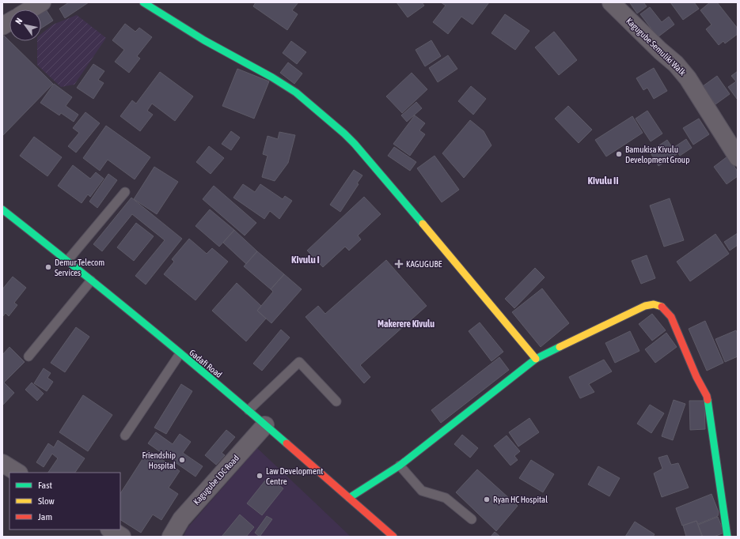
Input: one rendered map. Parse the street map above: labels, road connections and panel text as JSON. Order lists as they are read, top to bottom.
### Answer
{
  "streets": {
    "street": ["Kagugube Semuliki Walk", "Gadafi Road", "Kagugube LDC Road"]
  },
  "crossings": [
    ["Gadafi Road", "Kagugube LDC Road"]
  ],
  "districts": ["Kivulu Ii", "Kivulu I", "Makerere Kivulu"],
  "places": {
    "other": [
      "Bamukisa Kivulu Development Group",
      "Demur Telecom Services",
      "Friendship Hospital",
      "Law Development Centre",
      "Ryan HC Hospital"
    ],
    "health": ["KAGUGUBE"]
  },
  "legend": ["Fast", "Slow", "Jam"],
  "north": "top left"
}
